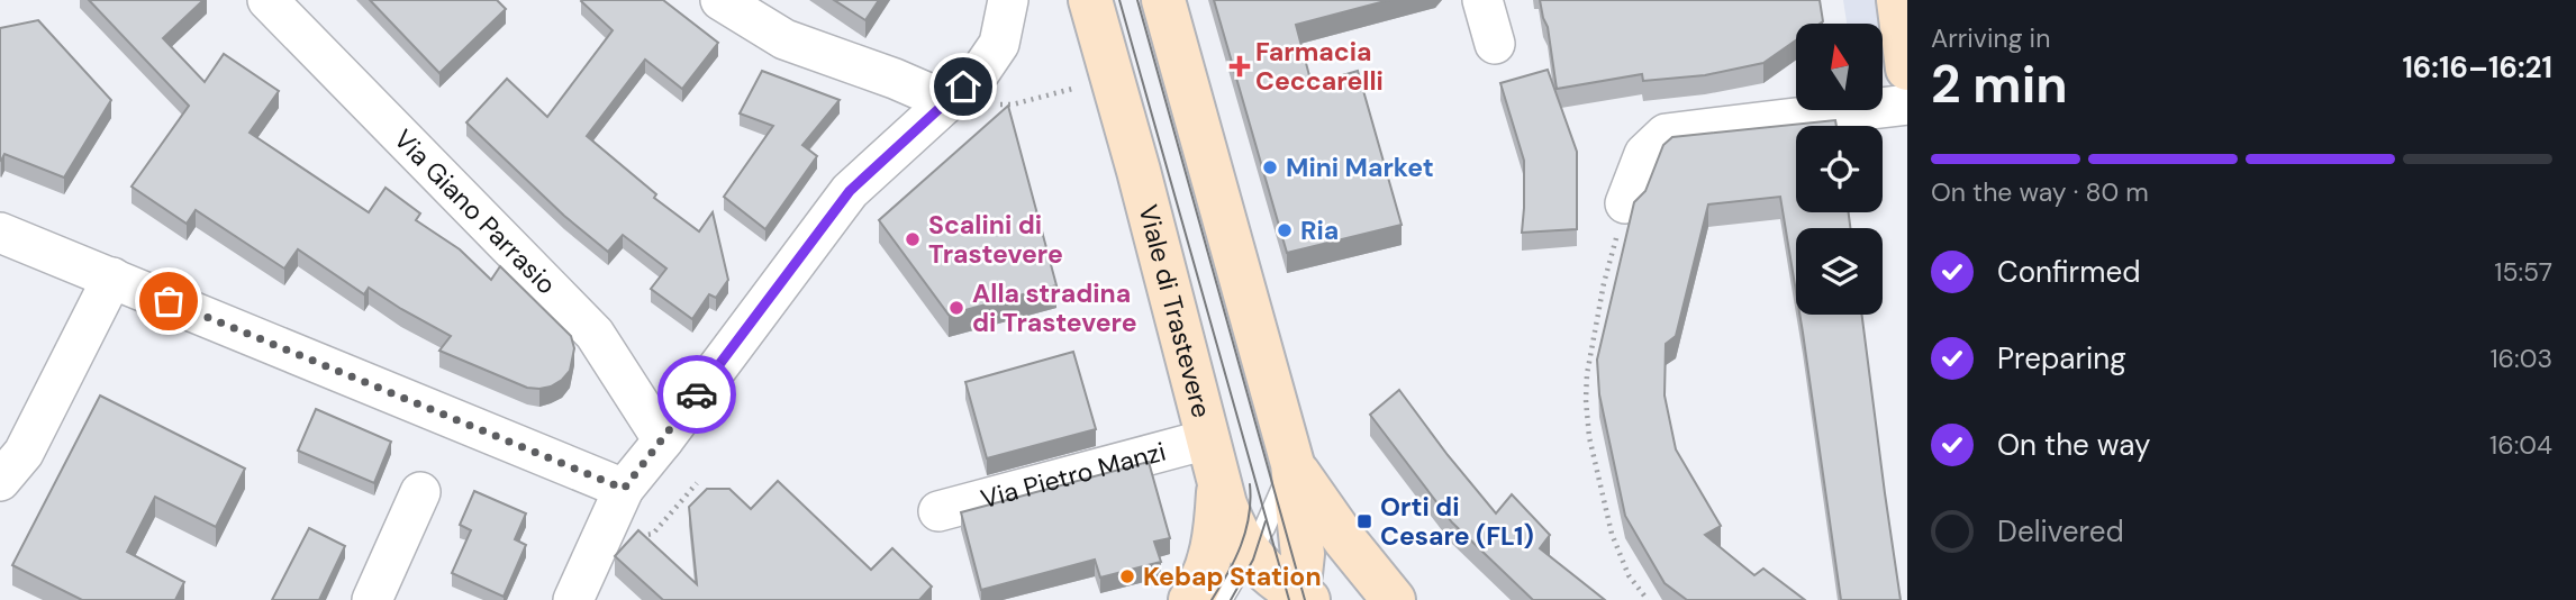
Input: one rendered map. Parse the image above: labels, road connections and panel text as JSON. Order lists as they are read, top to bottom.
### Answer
{
  "streets": {
    "main road": ["Viale di Trastevere"],
    "street": ["Via Giano Parrasio", "Via Pietro Manzi"]
  },
  "crossings": [
    ["Viale di Trastevere", "Via Pietro Manzi"]
  ],
  "places": {
    "health": ["Farmacia Ceccarelli"],
    "other": [
      "Mini Market",
      "Ria",
      "Scalini di Trastevere",
      "Alla stradina di Trastevere",
      "Kebap Station"
    ],
    "transit": ["Orti di Cesare (FL1)"]
  },
  "north": "top",
  "page": {
    "heading": ["2 min", "Arriving in", "16:16–16:21"],
    "bar": "On the way · 80 m",
    "list": [
      ["Confirmed", "15:57"],
      ["Preparing", "16:03"],
      ["On the way", "16:04"],
      "Delivered"
    ]
  }
}
